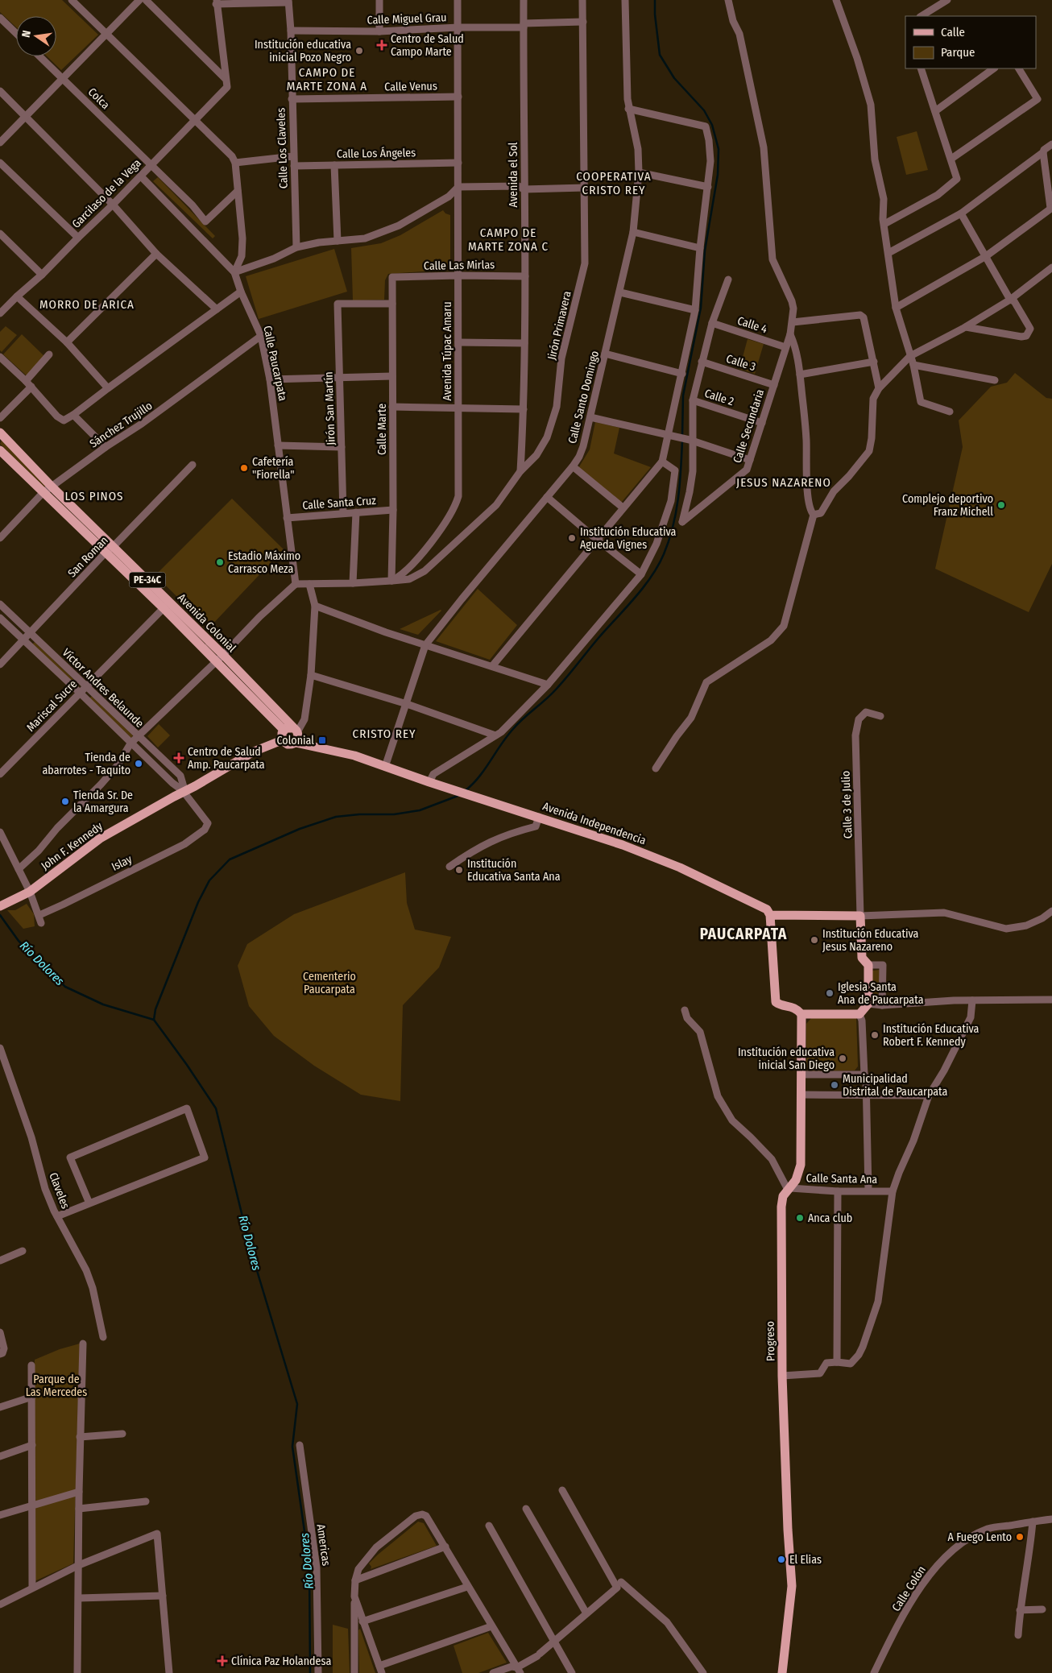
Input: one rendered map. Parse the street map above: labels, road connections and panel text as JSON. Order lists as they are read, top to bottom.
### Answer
{
  "streets": {
    "main road": [
      "PE-34C",
      "Avenida Colonial",
      "Avenida Independencia",
      "John F. Kennedy",
      "Progreso"
    ],
    "street": [
      "Calle Miguel Grau",
      "Calle Venus",
      "Colca",
      "Calle Los Claveles",
      "Calle Los Ángeles",
      "Avenida el Sol",
      "Garcilaso de la Vega",
      "Calle Las Mirlas",
      "Calle 4",
      "Jirón Primavera",
      "Avenida Túpac Amaru",
      "Calle 3",
      "Calle Paucarpata",
      "Calle Santo Domingo",
      "Calle 2",
      "Jirón San Martín",
      "Sánchez Trujillo",
      "Calle Secundaria",
      "Calle Marte",
      "Calle Santa Cruz",
      "San Roman",
      "Víctor Andres Belaunde",
      "Mariscal Sucre",
      "Calle 3 de Julio",
      "Islay",
      "Calle Santa Ana",
      "Claveles",
      "Americas",
      "Calle Colón"
    ]
  },
  "crossings": [
    ["Calle Miguel Grau", "Calle Los Claveles"],
    ["Calle Miguel Grau", "Avenida el Sol"],
    ["Calle Miguel Grau", "Jirón Primavera"],
    ["Calle Miguel Grau", "Avenida Túpac Amaru"],
    ["Calle Venus", "Calle Los Claveles"],
    ["Calle Venus", "Avenida Túpac Amaru"],
    ["Colca", "Garcilaso de la Vega"],
    ["Calle Los Claveles", "Calle Los Ángeles"],
    ["Calle Los Ángeles", "Avenida Túpac Amaru"],
    ["Avenida el Sol", "Calle Las Mirlas"],
    ["Avenida el Sol", "Jirón Primavera"],
    ["Calle Las Mirlas", "Avenida Túpac Amaru"],
    ["Calle Las Mirlas", "Calle Marte"],
    ["Calle 4", "Calle Secundaria"],
    ["Jirón Primavera", "Avenida Túpac Amaru"],
    ["Jirón Primavera", "Calle Marte"],
    ["Avenida Túpac Amaru", "Calle Marte"],
    ["Calle 3", "Calle Secundaria"],
    ["Calle Paucarpata", "Sánchez Trujillo"],
    ["Calle Paucarpata", "Calle Santa Cruz"],
    ["Calle Santo Domingo", "Avenida Independencia"],
    ["Calle 2", "Calle Secundaria"],
    ["Jirón San Martín", "Calle Marte"],
    ["Jirón San Martín", "Calle Santa Cruz"],
    ["Sánchez Trujillo", "Avenida Colonial"],
    ["Calle Marte", "Calle Santa Cruz"],
    ["San Roman", "Avenida Colonial"],
    ["San Roman", "Víctor Andres Belaunde"],
    ["Avenida Colonial", "Mariscal Sucre"],
    ["Avenida Colonial", "Avenida Independencia"],
    ["Víctor Andres Belaunde", "Mariscal Sucre"],
    ["Víctor Andres Belaunde", "John F. Kennedy"],
    ["Víctor Andres Belaunde", "Islay"],
    ["Avenida Independencia", "John F. Kennedy"],
    ["Calle Santa Ana", "Progreso"]
  ],
  "districts": [
    "CAMPO DE MARTE ZONA A",
    "COOPERATIVA CRISTO REY",
    "CAMPO DE MARTE ZONA C",
    "MORRO DE ARICA",
    "JESUS NAZARENO",
    "LOS PINOS",
    "CRISTO REY",
    "PAUCARPATA"
  ],
  "water": ["Río Dolores"],
  "parks": ["Cementerio Paucarpata", "Parque de Las Mercedes"],
  "places": {
    "health": ["Centro de Salud Campo Marte", "Centro de Salud Amp. Paucarpata", "Clínica Paz Holandesa"],
    "other": [
      "Institución educativa inicial Pozo Negro",
      "Cafetería \"Fiorella\"",
      "Complejo deportivo Franz Michell",
      "Institución Educativa Agueda Vignes",
      "Estadio Máximo Carrasco Meza",
      "Tienda de abarrotes - Taquito",
      "Tienda Sr. De la Amargura",
      "Institución Educativa Santa Ana",
      "Institución Educativa Jesus Nazareno",
      "Iglesia Santa Ana de Paucarpata",
      "Institución Educativa Robert F. Kennedy",
      "Institución educativa inicial San Diego",
      "Municipalidad Distrital de Paucarpata",
      "Anca club",
      "A Fuego Lento",
      "El Elias"
    ],
    "transit": ["Colonial"]
  },
  "legend": ["Calle", "Parque"],
  "north": "left"
}
